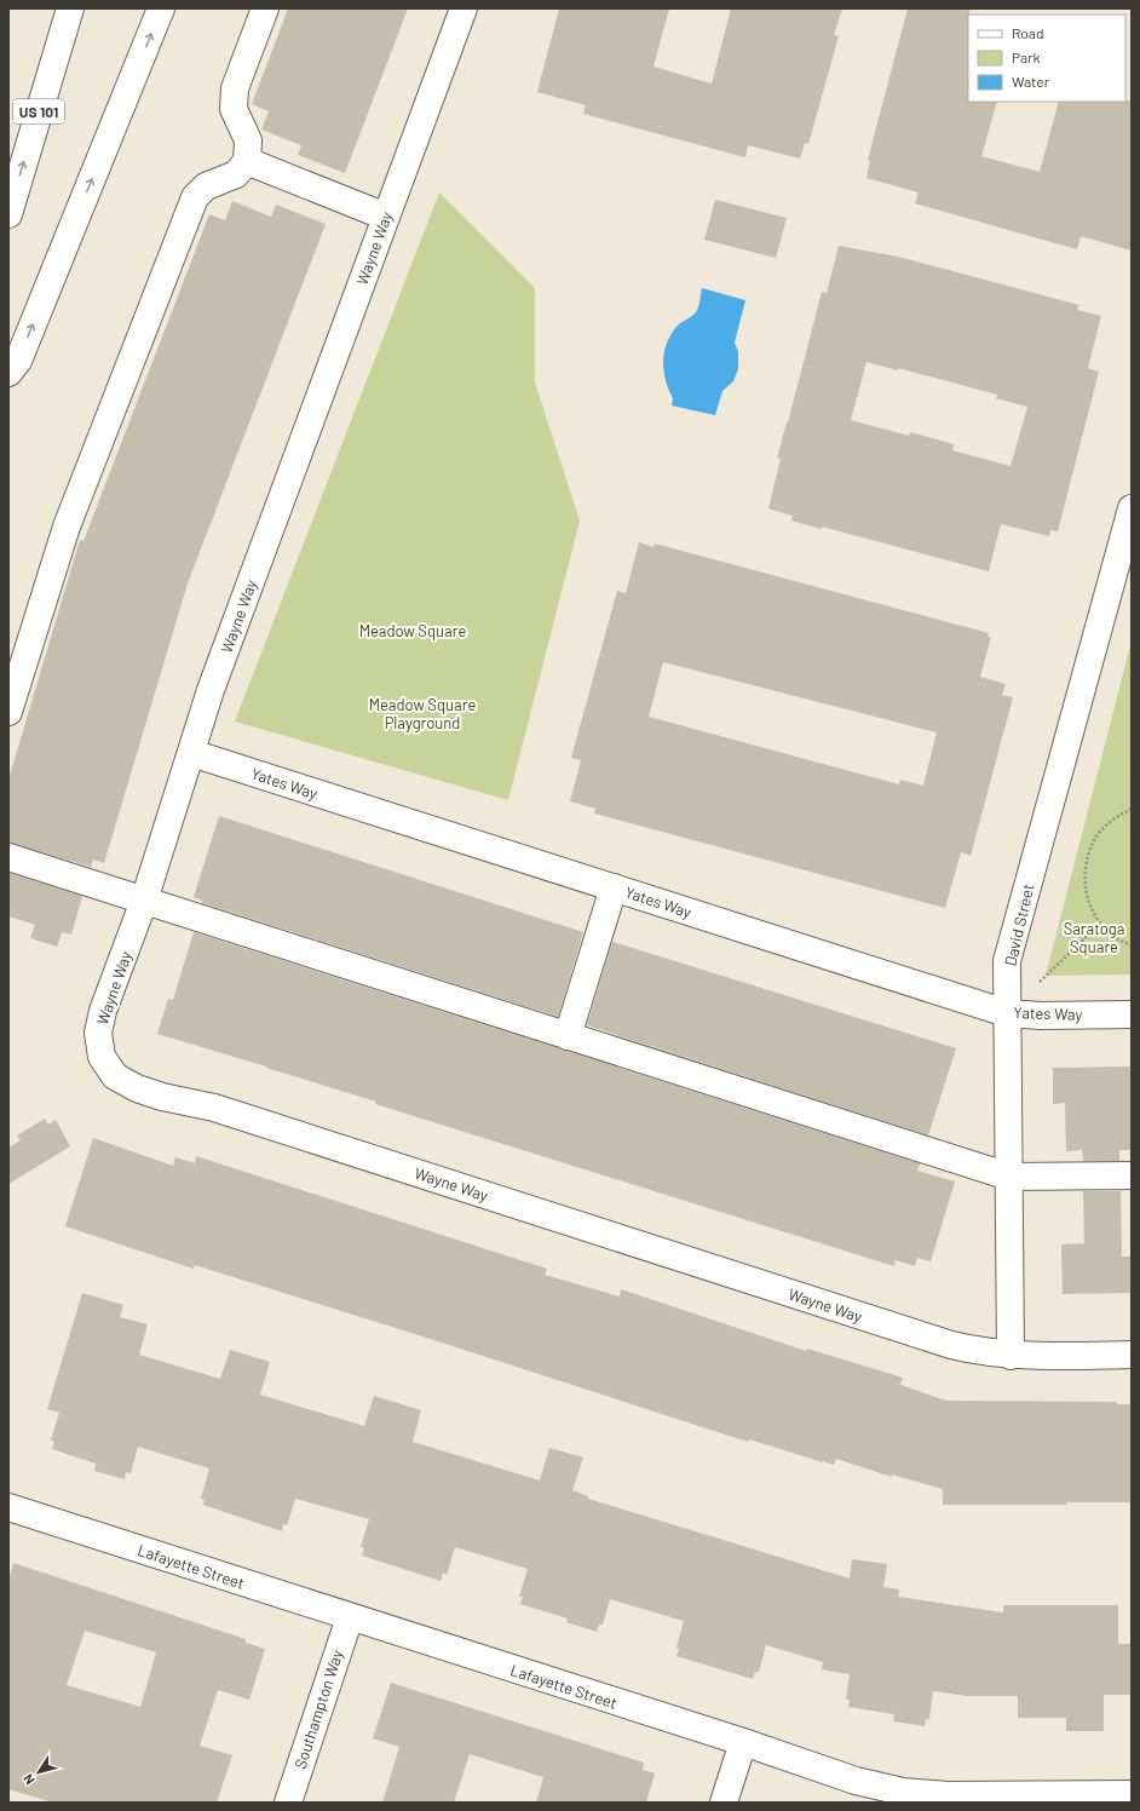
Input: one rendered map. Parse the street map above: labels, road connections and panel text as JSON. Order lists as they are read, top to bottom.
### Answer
{
  "streets": {
    "main road": [
      "US 101",
      "Wayne Way",
      "Yates Way",
      "David Street",
      "Lafayette Street",
      "Southampton Way"
    ]
  },
  "crossings": [
    ["Wayne Way", "Yates Way"],
    ["Wayne Way", "David Street"],
    ["Yates Way", "David Street"],
    ["Lafayette Street", "Southampton Way"]
  ],
  "parks": ["Meadow Square", "Meadow Square Playground", "Saratoga Square"],
  "legend": ["Road", "Park", "Water"],
  "north": "bottom left"
}
